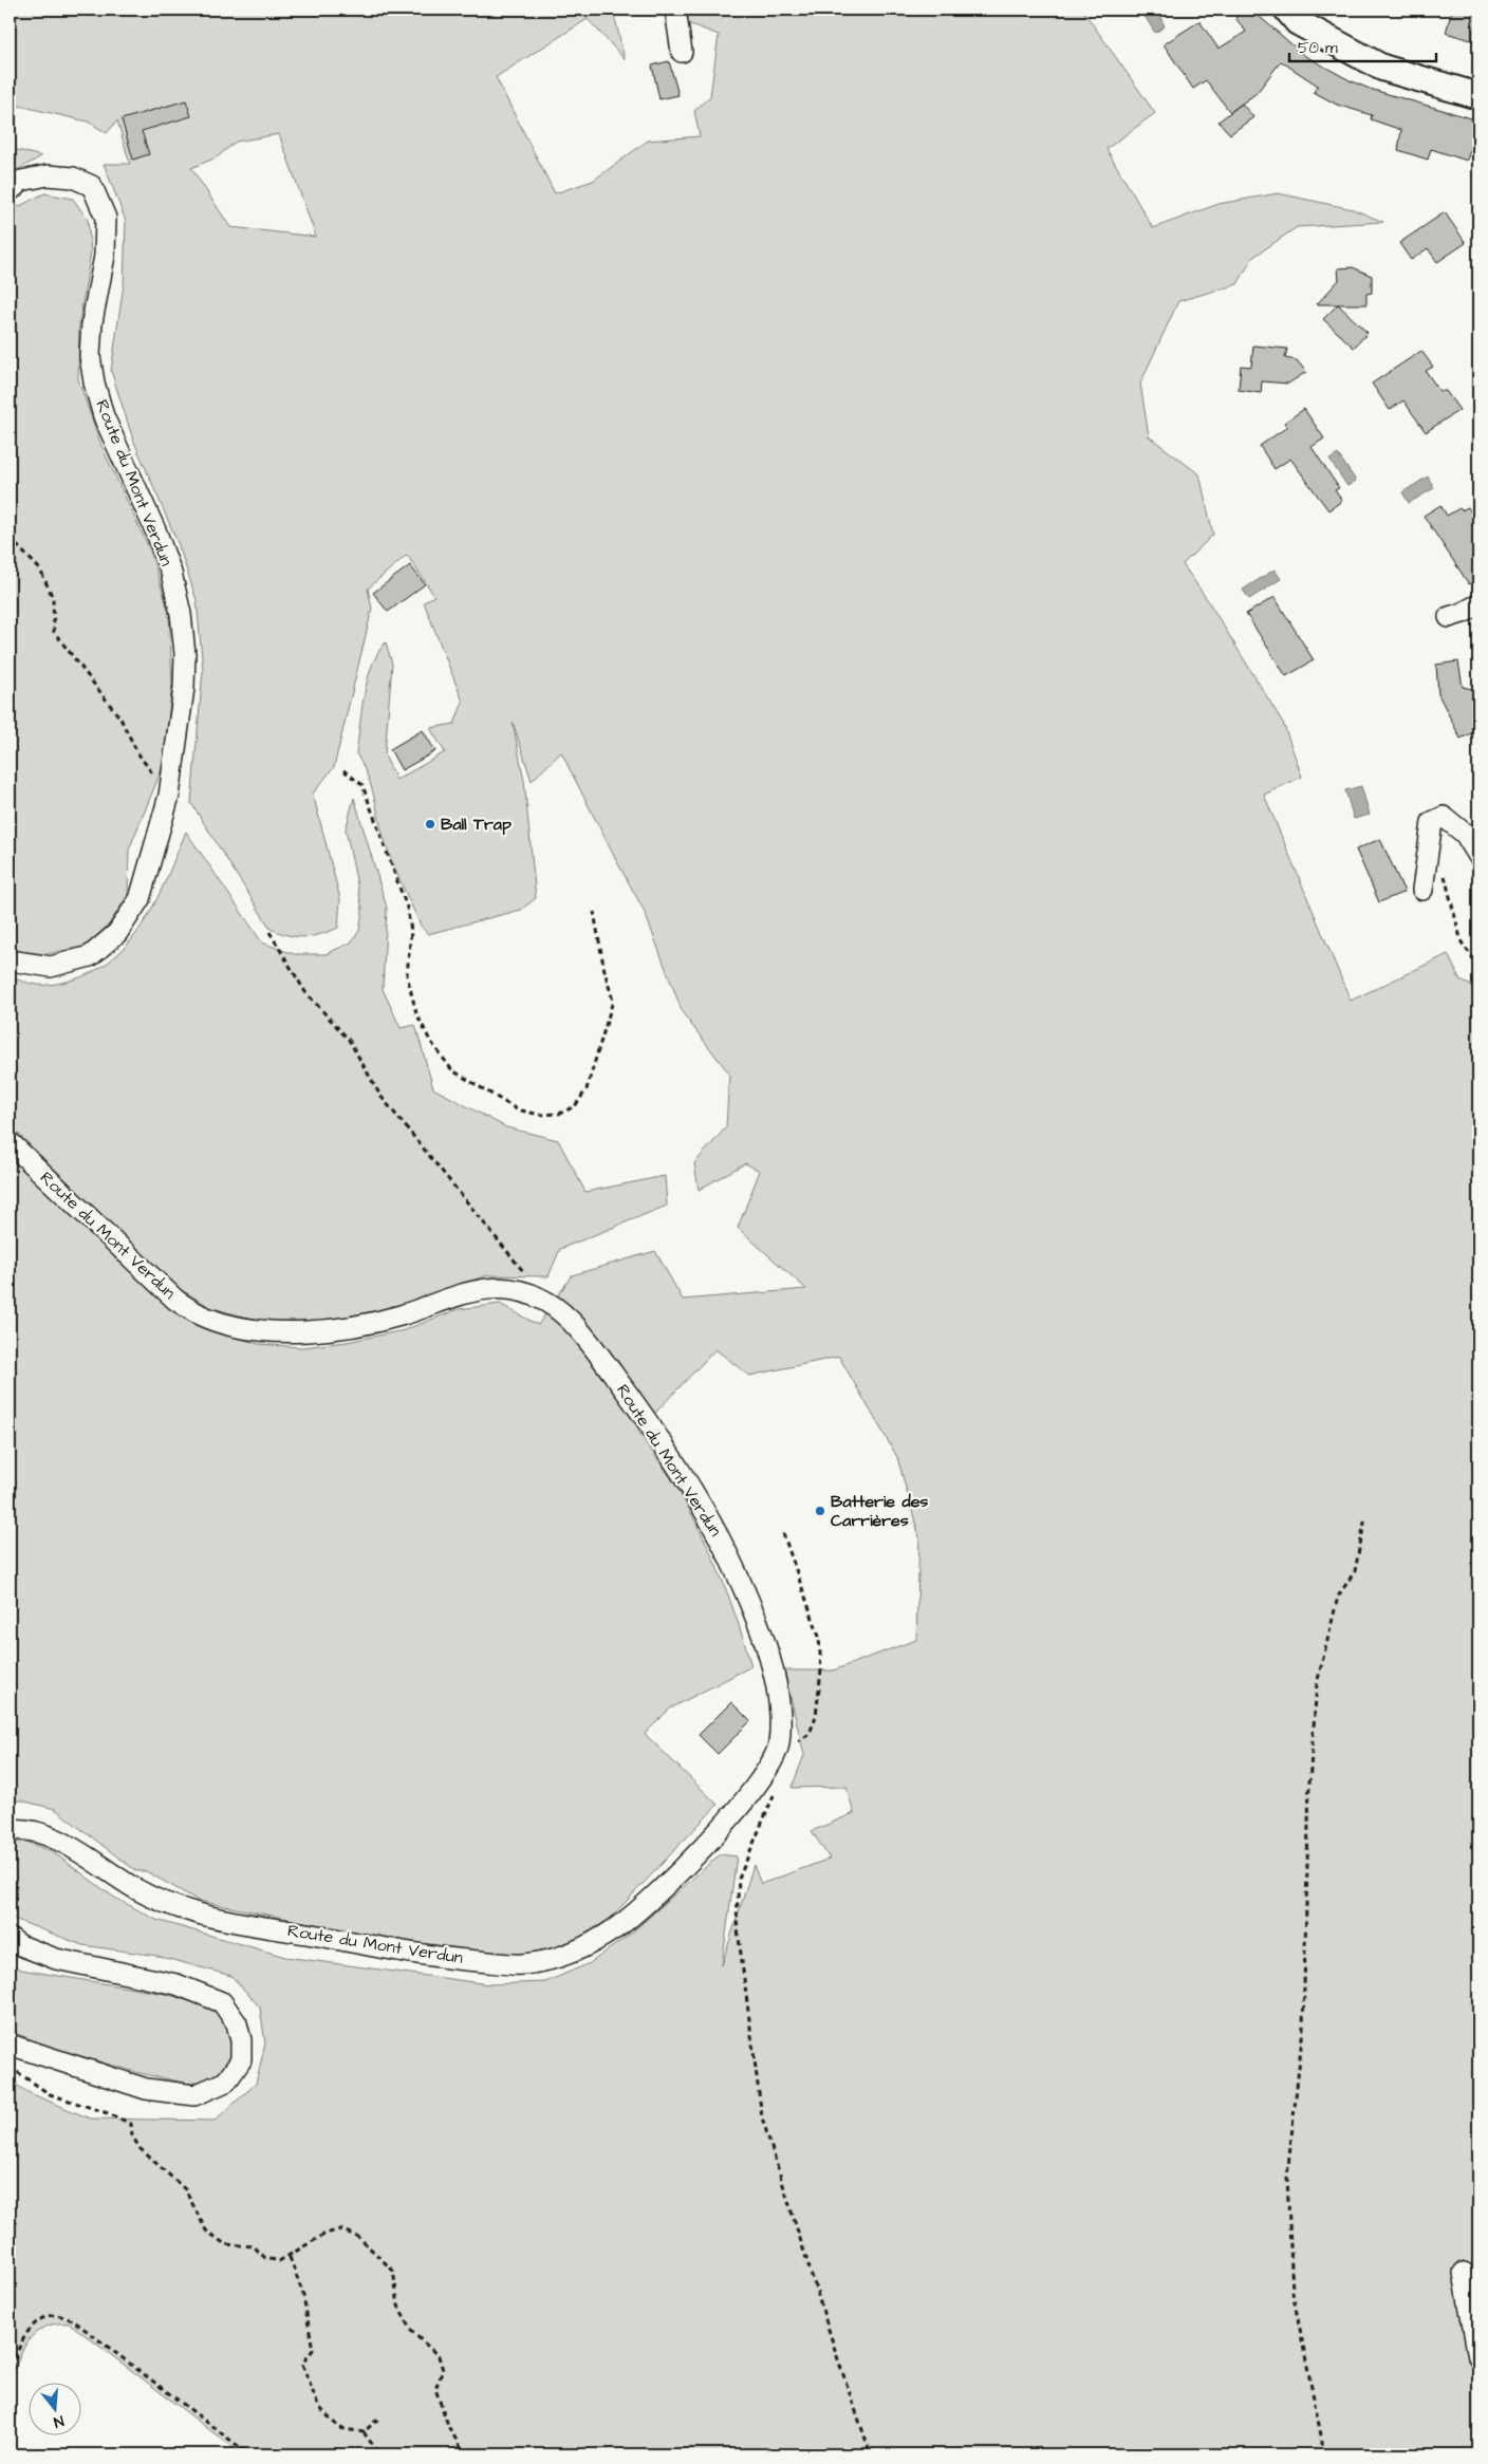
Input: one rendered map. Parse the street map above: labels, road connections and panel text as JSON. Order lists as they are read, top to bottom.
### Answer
{
  "streets": {
    "street": ["Route du Mont Verdun"]
  },
  "places": ["Ball Trap", "Batterie des Carrières"],
  "scale_bar": "50 m",
  "north": "bottom"
}
